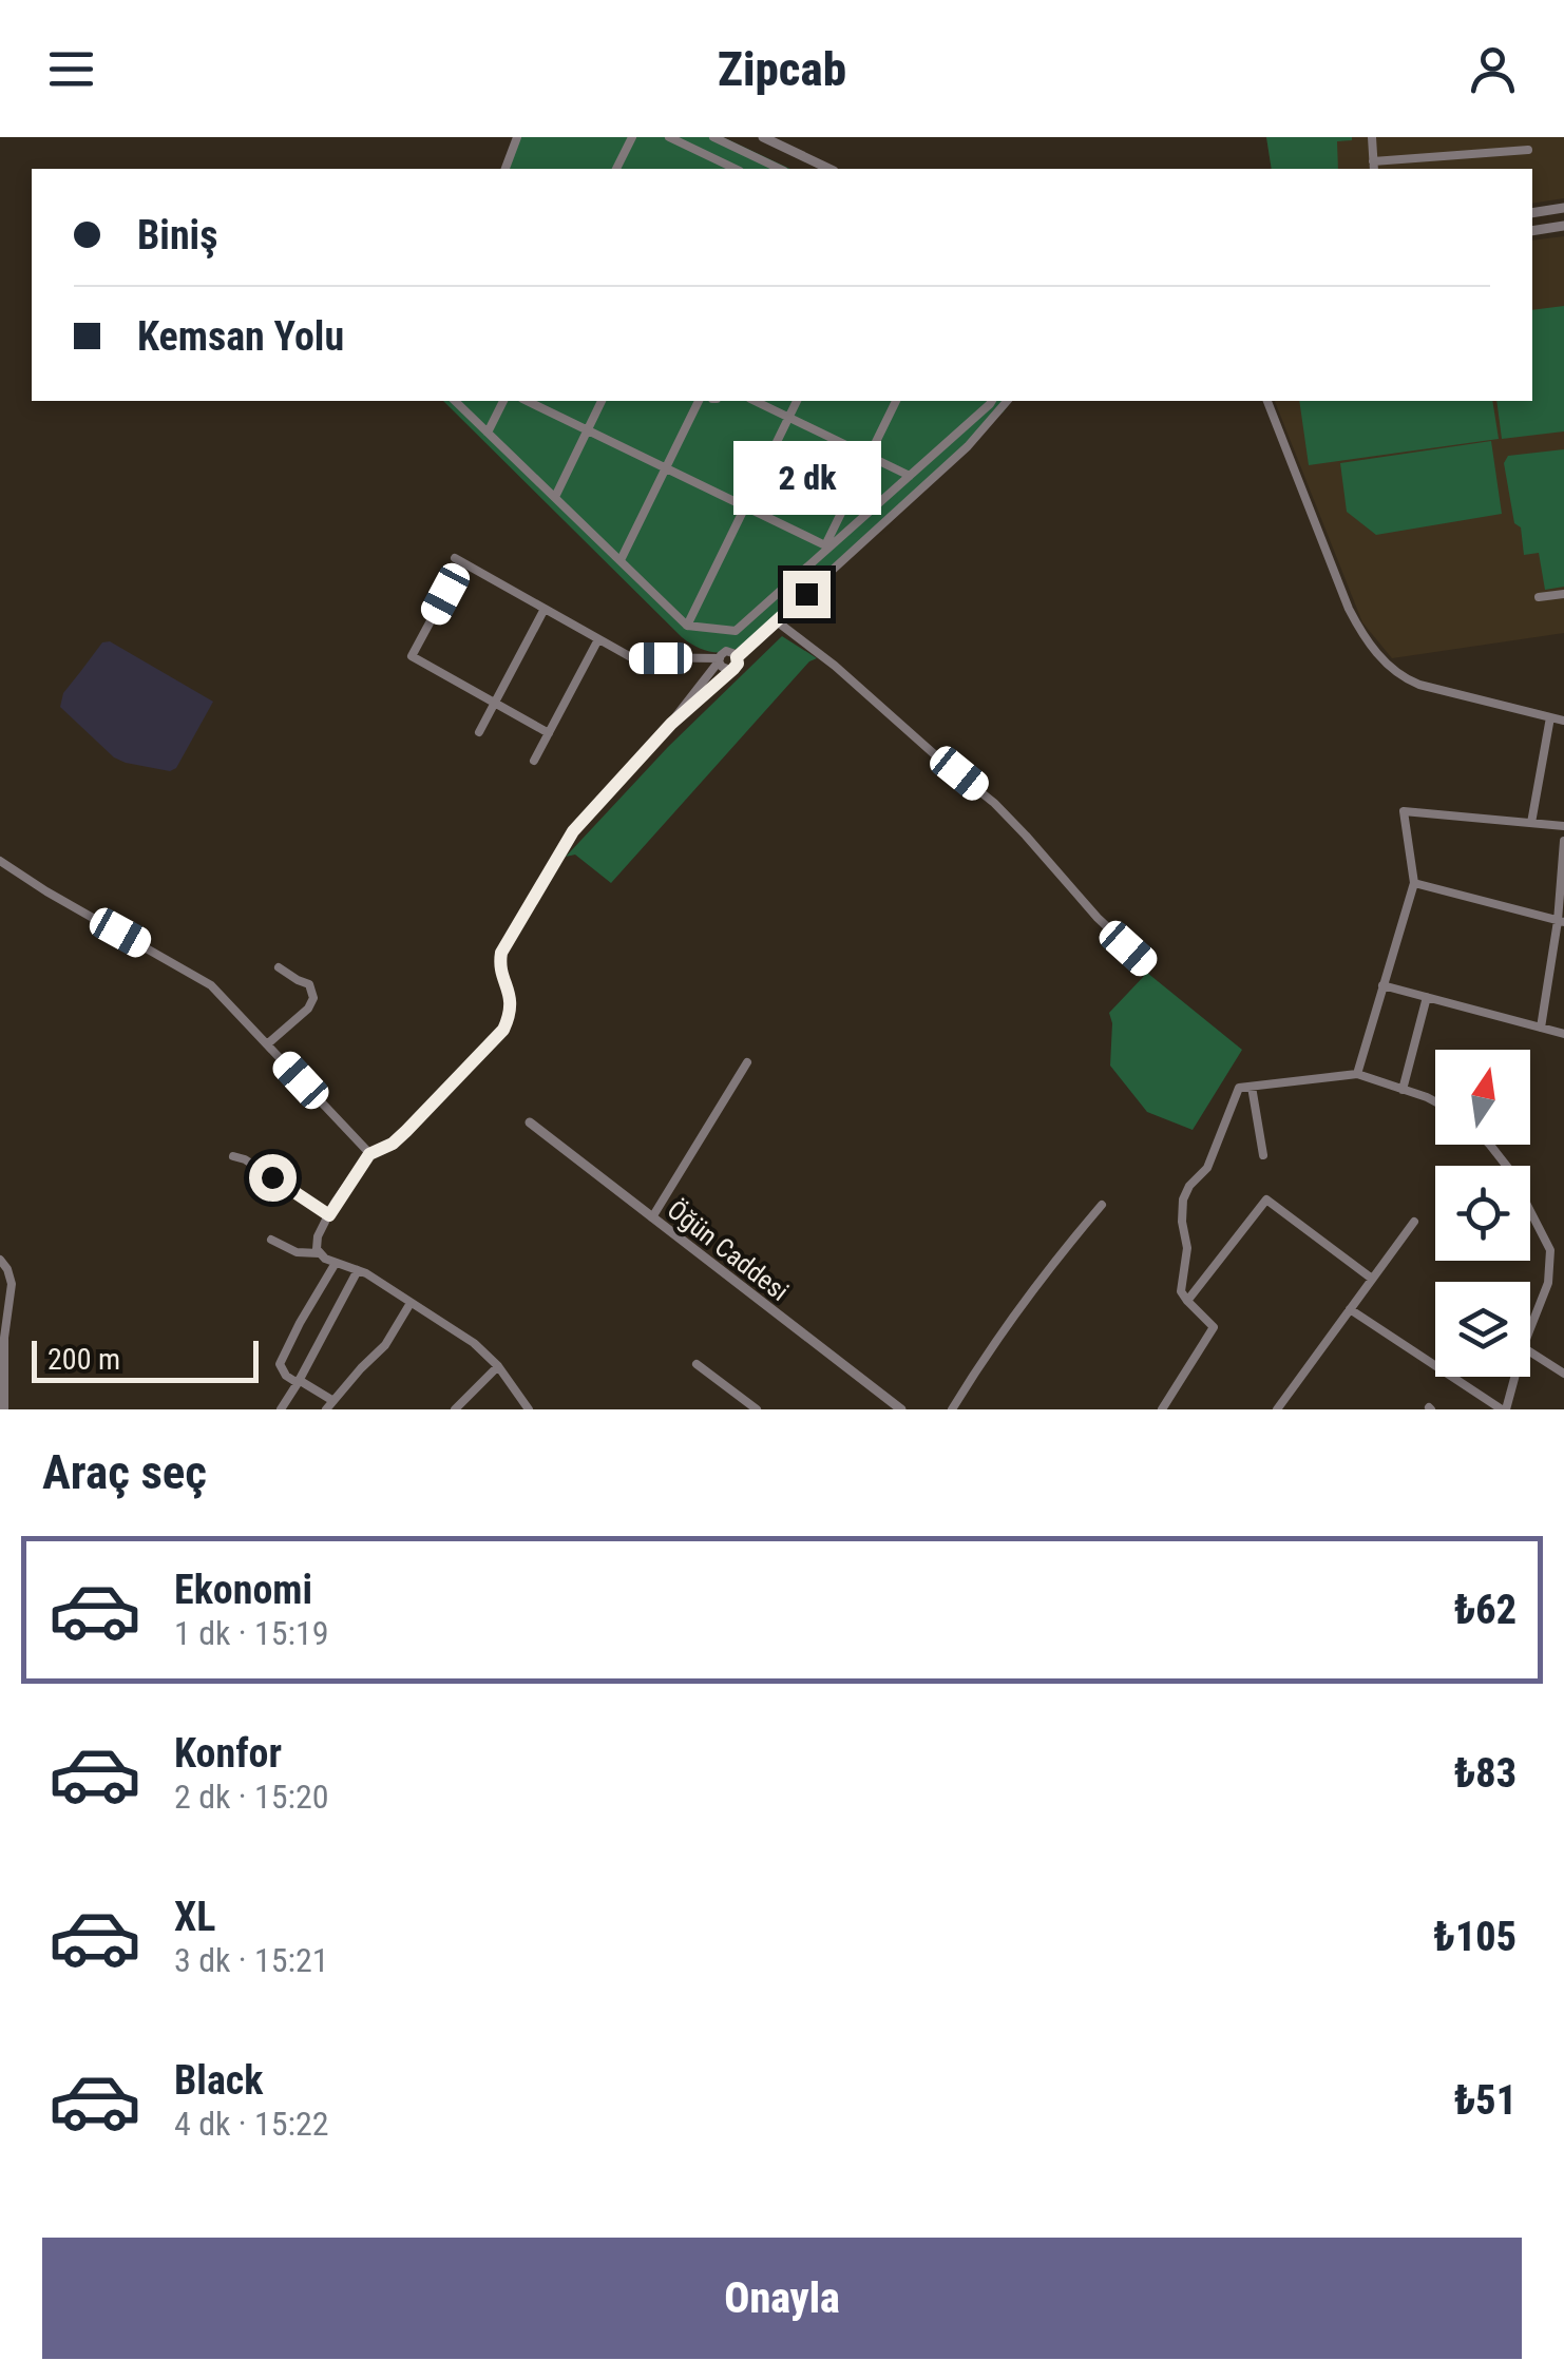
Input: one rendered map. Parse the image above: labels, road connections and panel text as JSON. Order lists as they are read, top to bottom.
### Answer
{
  "streets": {
    "street": ["Öğün Caddesi"]
  },
  "scale_bar": "200 m",
  "north": "top",
  "page": {
    "header": "Zipcab",
    "banner": ["Biniş", "Kemsan Yolu"],
    "bubble": "2 dk",
    "scale": "200 m",
    "heading": "Araç seç",
    "list": [
      {
        "name": "Ekonomi",
        "note": "1 dk · 15:19",
        "value": "₺62"
      },
      {
        "name": "Konfor",
        "note": "2 dk · 15:20",
        "value": "₺83"
      },
      {
        "name": "XL",
        "note": "3 dk · 15:21",
        "value": "₺105"
      },
      {
        "name": "Black",
        "note": "4 dk · 15:22",
        "value": "₺51"
      }
    ],
    "buttons": "Onayla"
  }
}
